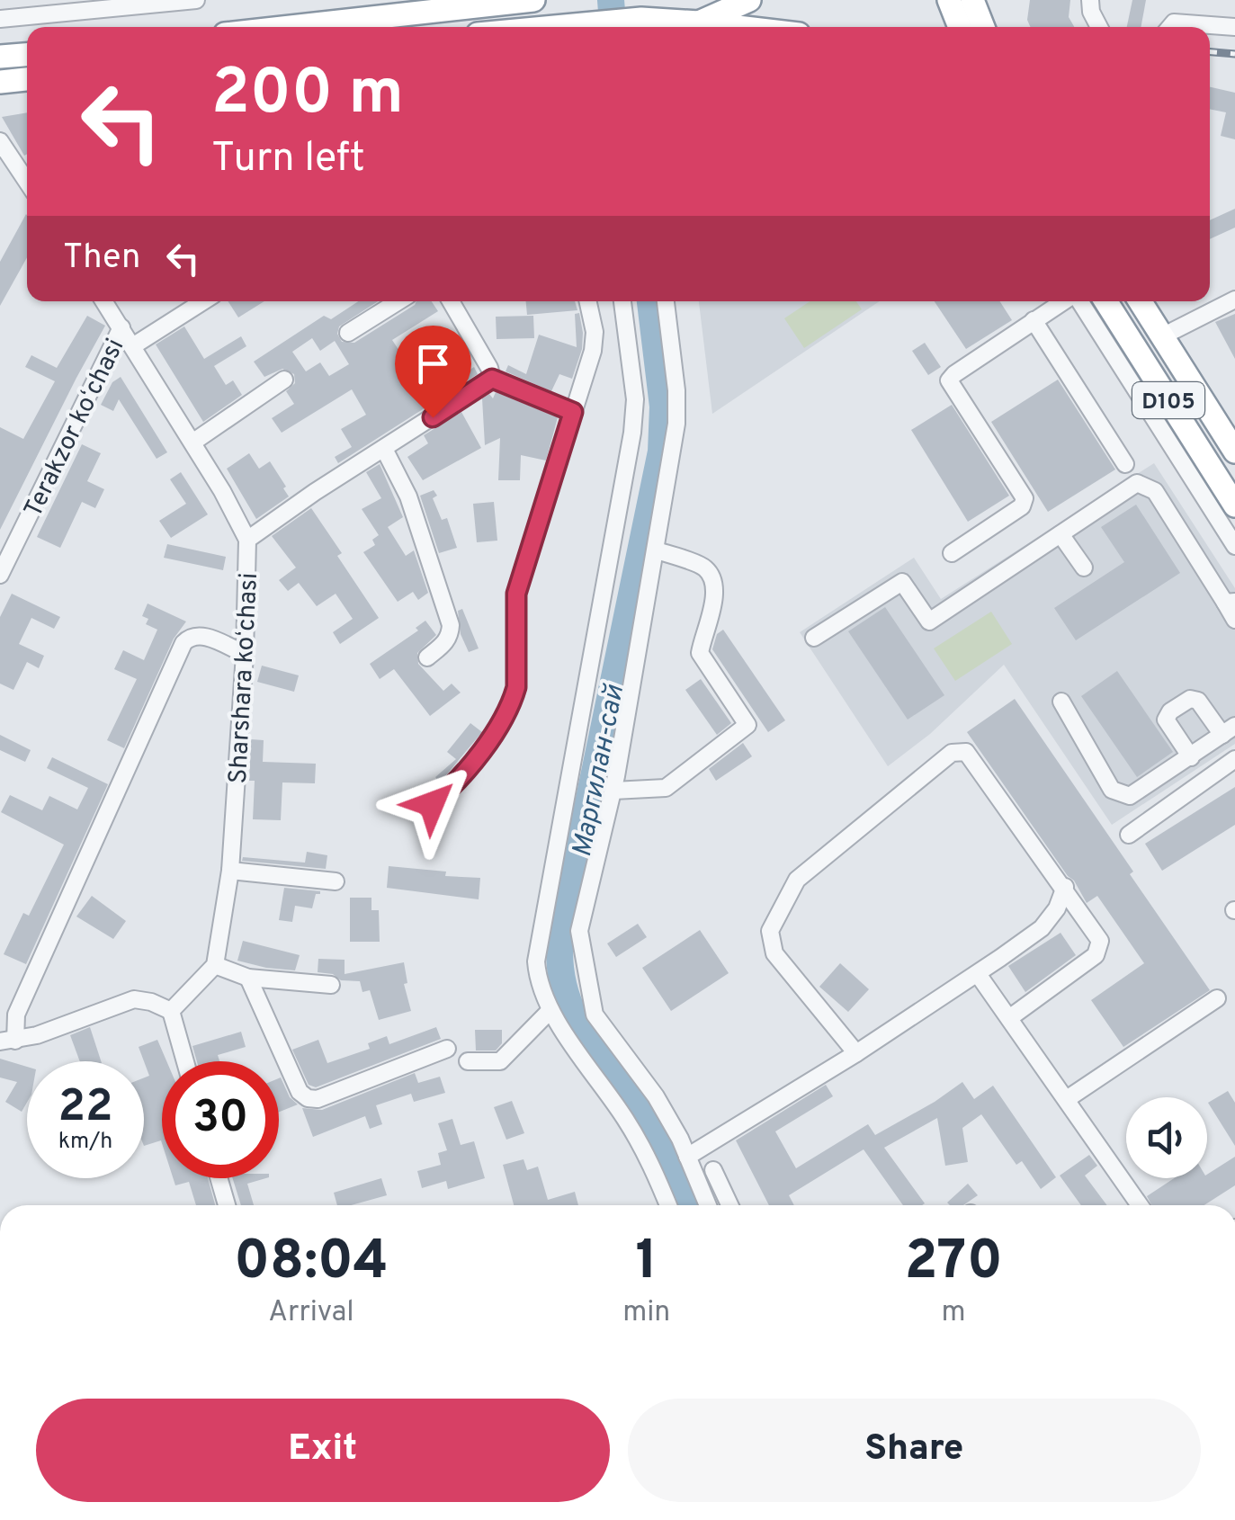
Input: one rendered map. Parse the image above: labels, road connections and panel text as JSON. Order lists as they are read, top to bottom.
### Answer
{
  "streets": {
    "highway": ["D105"],
    "street": ["Terakzor koʻchasi", "Sharshara koʻchasi"]
  },
  "crossings": [
    ["Terakzor koʻchasi", "Sharshara koʻchasi"]
  ],
  "water": ["Маргилан-сай"],
  "page": {
    "turn": ["200 m", "Turn left"],
    "then": "Then",
    "speed": "22 km/h",
    "limit": "30",
    "eta": [
      "08:04",
      "Arrival",
      "1",
      "min",
      "270",
      "m"
    ],
    "buttons": ["Exit", "Share"]
  }
}
